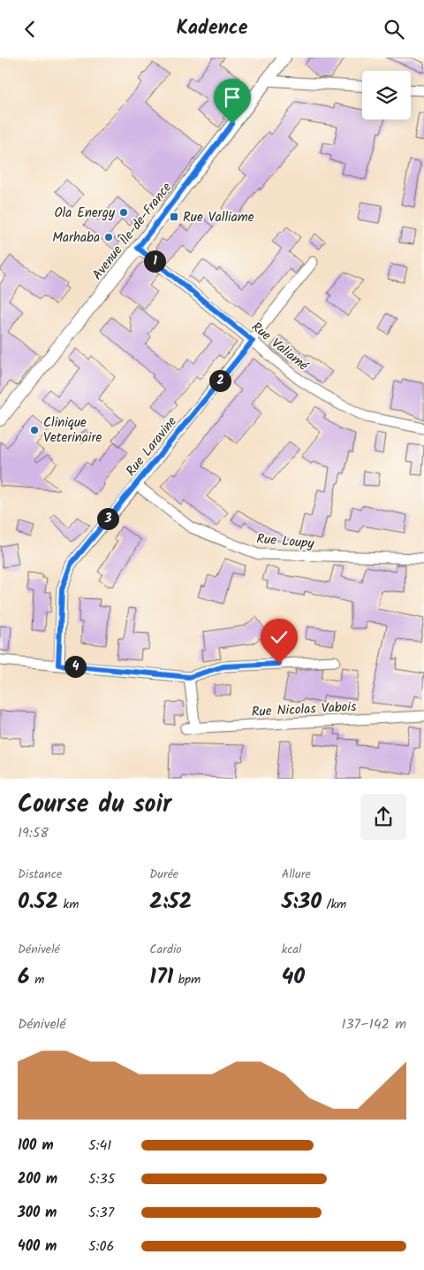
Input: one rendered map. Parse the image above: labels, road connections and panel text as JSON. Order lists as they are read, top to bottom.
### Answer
{
  "streets": {
    "street": [
      "Avenue Île-de-France",
      "Rue Valiamé",
      "Rue Laravine",
      "Rue Loupy",
      "Rue Nicolas Vabois"
    ]
  },
  "crossings": [
    ["Avenue Île-de-France", "Rue Valiamé"],
    ["Rue Valiamé", "Rue Laravine"],
    ["Rue Laravine", "Rue Loupy"]
  ],
  "places": {
    "other": ["Ola Energy", "Marhaba", "Clinique Veterinaire"],
    "transit": ["Rue Valliame"]
  },
  "page": {
    "header": "Kadence",
    "pins": [
      "1",
      "2",
      "3",
      "4"
    ],
    "heading": ["Course du soir", "19:58"],
    "stats": [
      ["Distance", "0.52 km"],
      ["Durée", "2:52"],
      ["Allure", "5:30 /km"],
      ["Dénivelé", "6 m"],
      ["Cardio", "171 bpm"],
      ["kcal", "40"]
    ],
    "chart": ["Dénivelé", "137–142 m"],
    "list": [
      {
        "name": "100 m",
        "note": "5:41"
      },
      {
        "name": "200 m",
        "note": "5:35"
      },
      {
        "name": "300 m",
        "note": "5:37"
      },
      {
        "name": "400 m",
        "note": "5:06"
      }
    ]
  }
}
